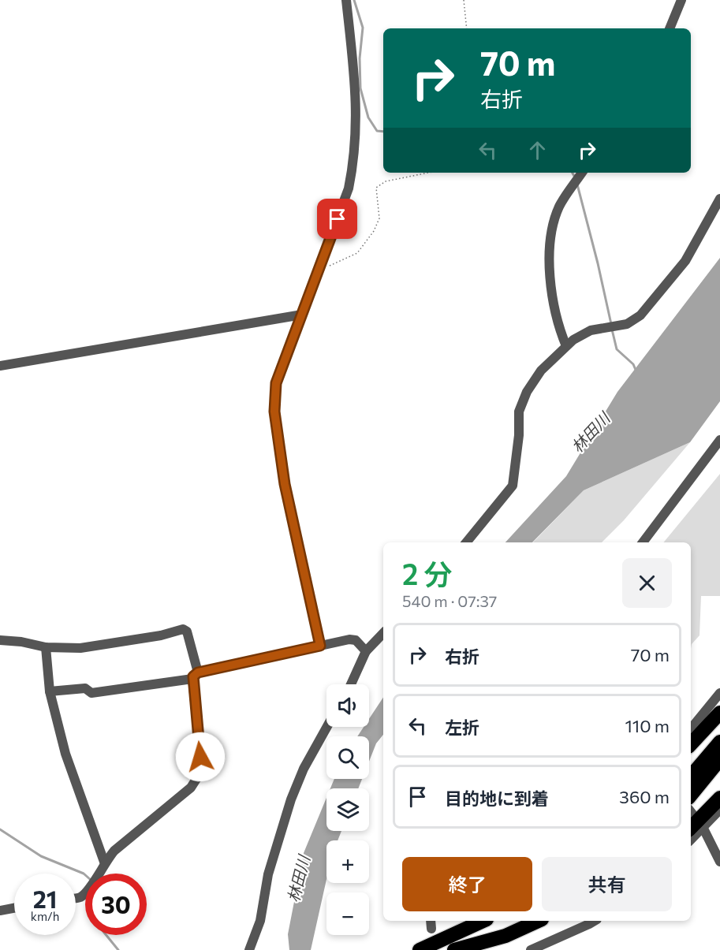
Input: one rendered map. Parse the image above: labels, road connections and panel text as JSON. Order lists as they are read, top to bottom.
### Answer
{
  "water": ["林田川"],
  "page": {
    "turn": ["70 m", "右折"],
    "heading": ["2 分", "540 m · 07:37"],
    "list": [
      {
        "name": "右折",
        "value": "70 m"
      },
      {
        "name": "左折",
        "value": "110 m"
      },
      {
        "name": "目的地に到着",
        "value": "360 m"
      }
    ],
    "map_buttons": ["+", "−"],
    "buttons": ["終了", "共有"],
    "speed": "21 km/h",
    "limit": "30"
  }
}
